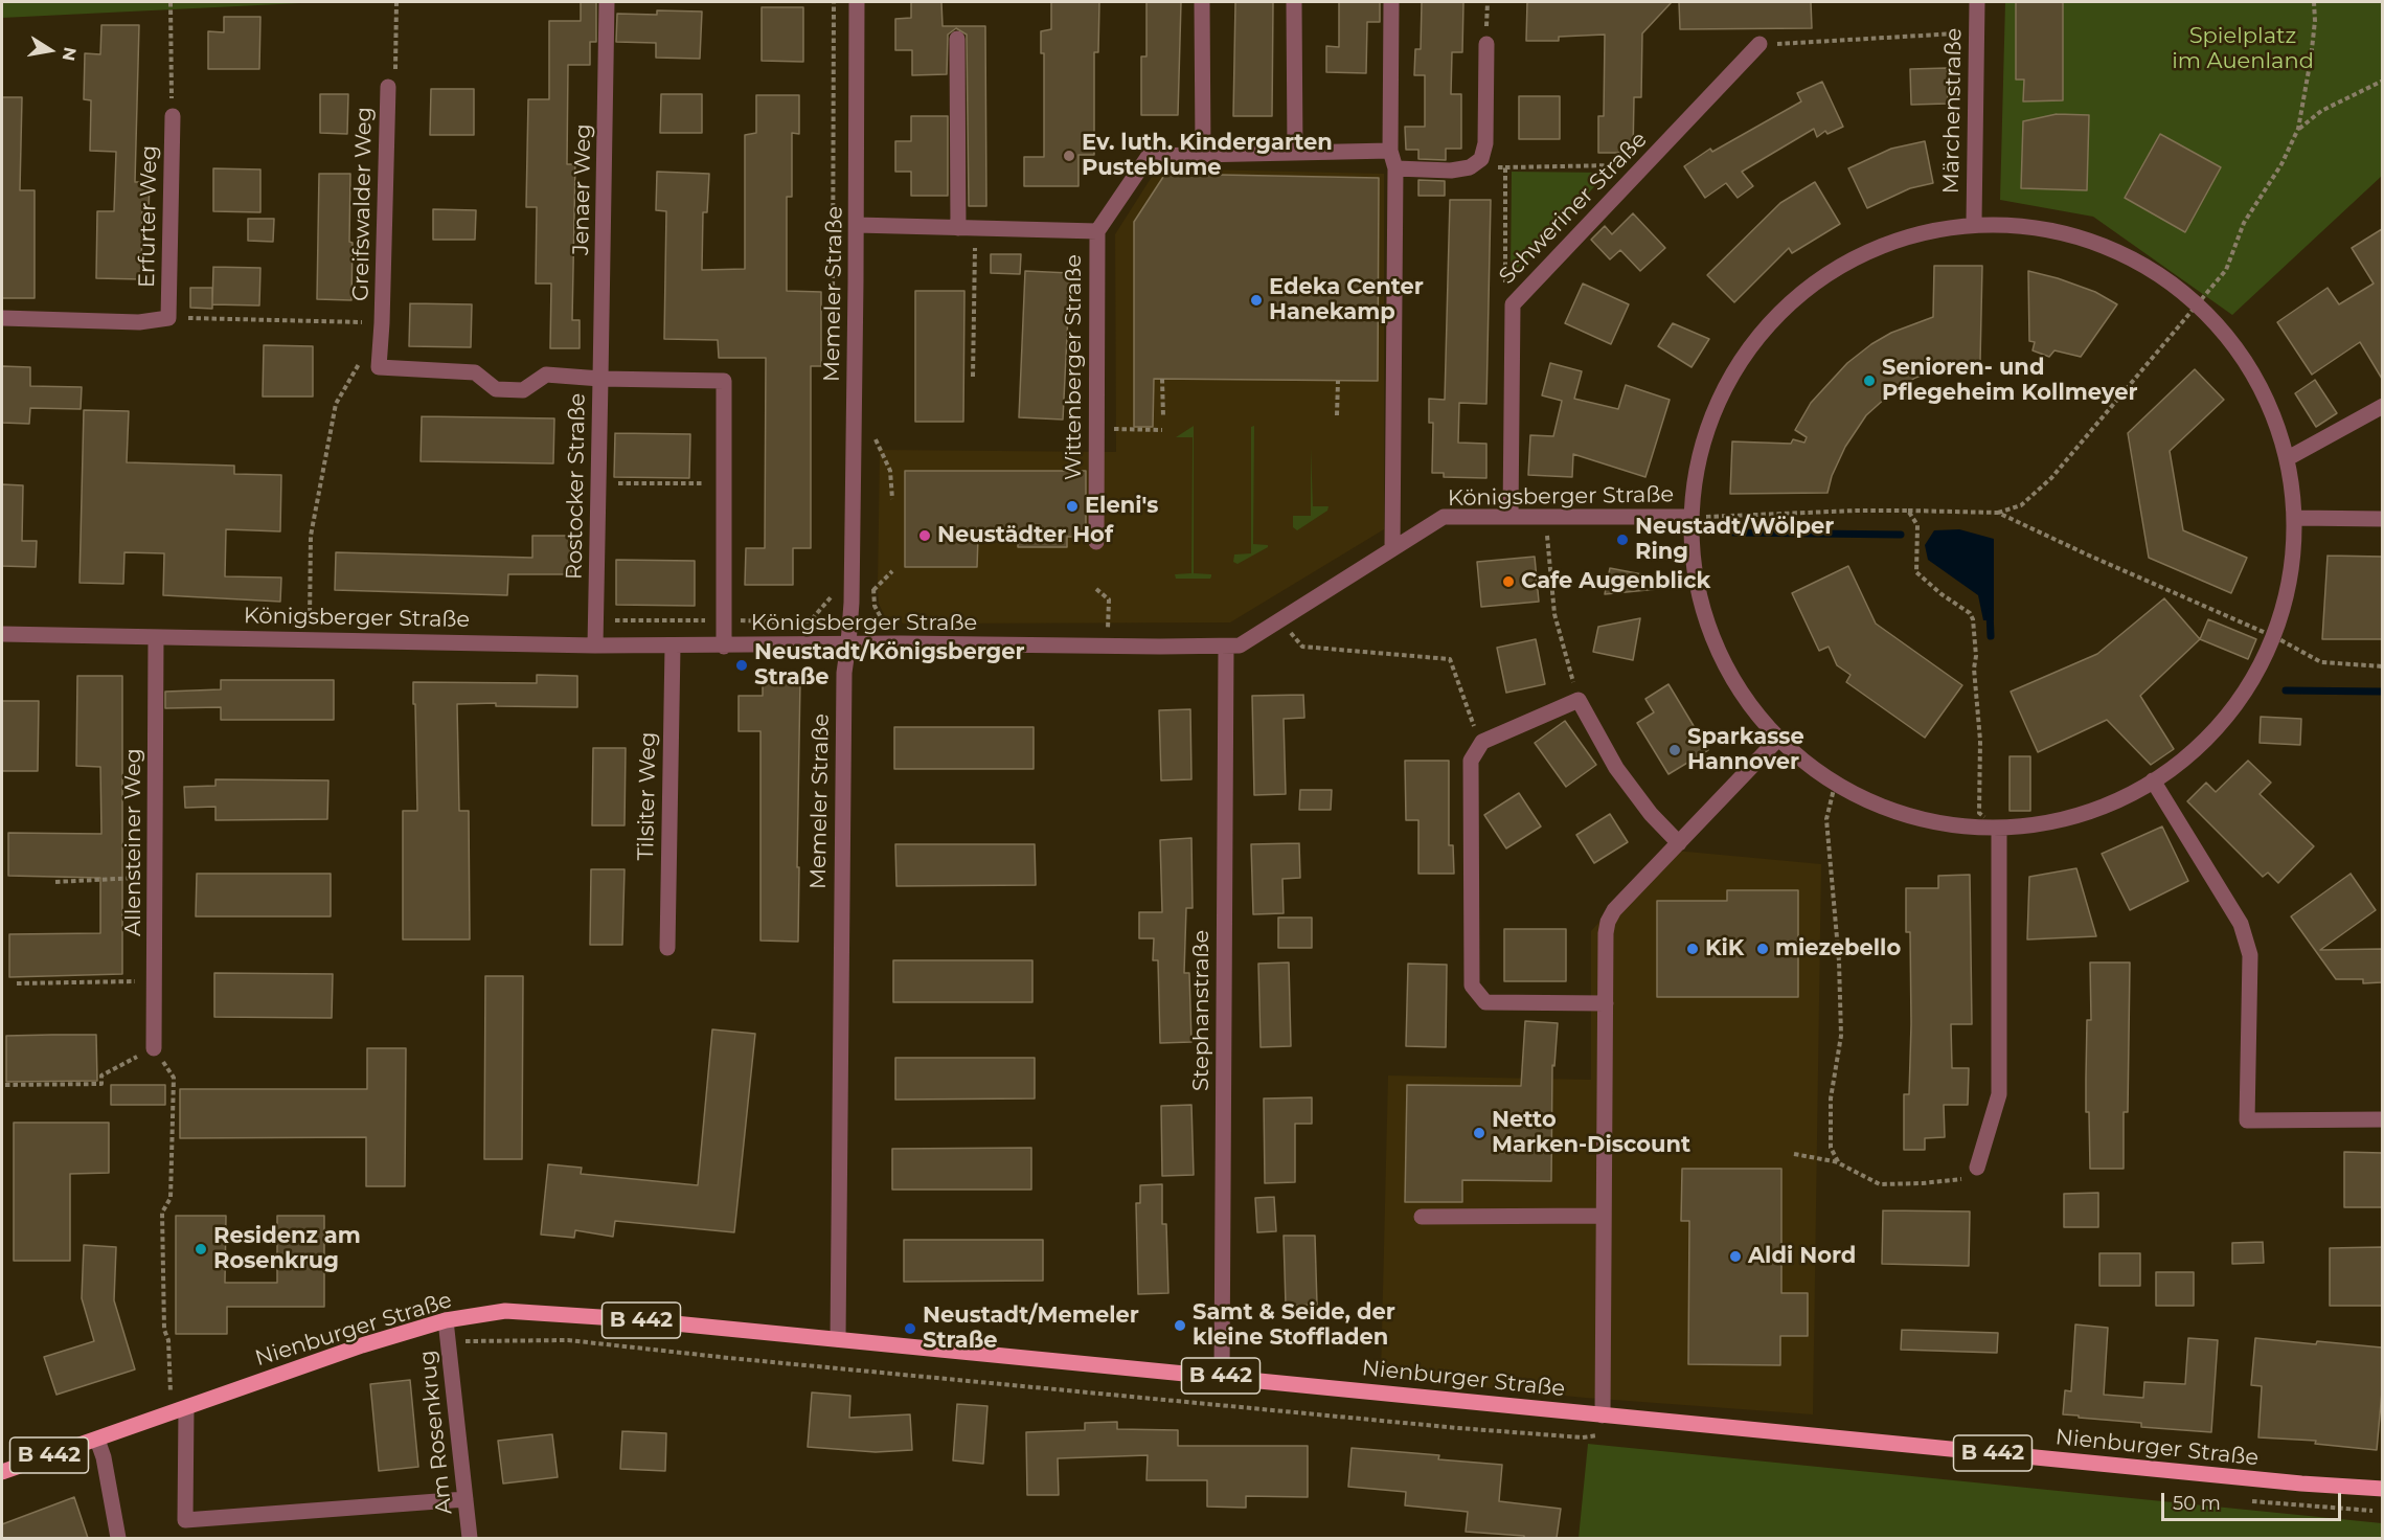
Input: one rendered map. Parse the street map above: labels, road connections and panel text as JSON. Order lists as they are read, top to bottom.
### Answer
{
  "streets": {
    "main road": ["B 442", "Nienburger Straße"],
    "street": [
      "Märchenstraße",
      "Jenaer Weg",
      "Greifswalder Weg",
      "Schweriner Straße",
      "Erfurter Weg",
      "Memeler Straße",
      "Wittenberger Straße",
      "Rostocker Straße",
      "Königsberger Straße",
      "Tilsiter Weg",
      "Allensteiner Weg",
      "Stephanstraße",
      "Am Rosenkrug"
    ]
  },
  "crossings": [
    ["Jenaer Weg", "Rostocker Straße"],
    ["Greifswalder Weg", "Rostocker Straße"],
    ["Schweriner Straße", "Königsberger Straße"],
    ["Memeler Straße", "Wittenberger Straße"],
    ["Memeler Straße", "Königsberger Straße"],
    ["Memeler Straße", "Nienburger Straße"],
    ["Rostocker Straße", "Königsberger Straße"],
    ["Königsberger Straße", "Tilsiter Weg"],
    ["Königsberger Straße", "Allensteiner Weg"],
    ["Königsberger Straße", "Stephanstraße"],
    ["Stephanstraße", "Nienburger Straße"],
    ["Nienburger Straße", "Am Rosenkrug"]
  ],
  "parks": ["Spielplatz im Auenland"],
  "places": [
    "Ev. luth. Kindergarten Pusteblume",
    "Edeka Center Hanekamp",
    "Senioren- und Pflegeheim Kollmeyer",
    "Eleni's",
    "Neustädter Hof",
    "Neustadt/Wölper Ring",
    "Cafe Augenblick",
    "Neustadt/Königsberger Straße",
    "Sparkasse Hannover",
    "KiK",
    "miezebello",
    "Netto Marken-Discount",
    "Residenz am Rosenkrug",
    "Aldi Nord",
    "Samt & Seide, der kleine Stoffladen",
    "Neustadt/Memeler Straße"
  ],
  "scale_bar": "50 m",
  "north": "right"
}
